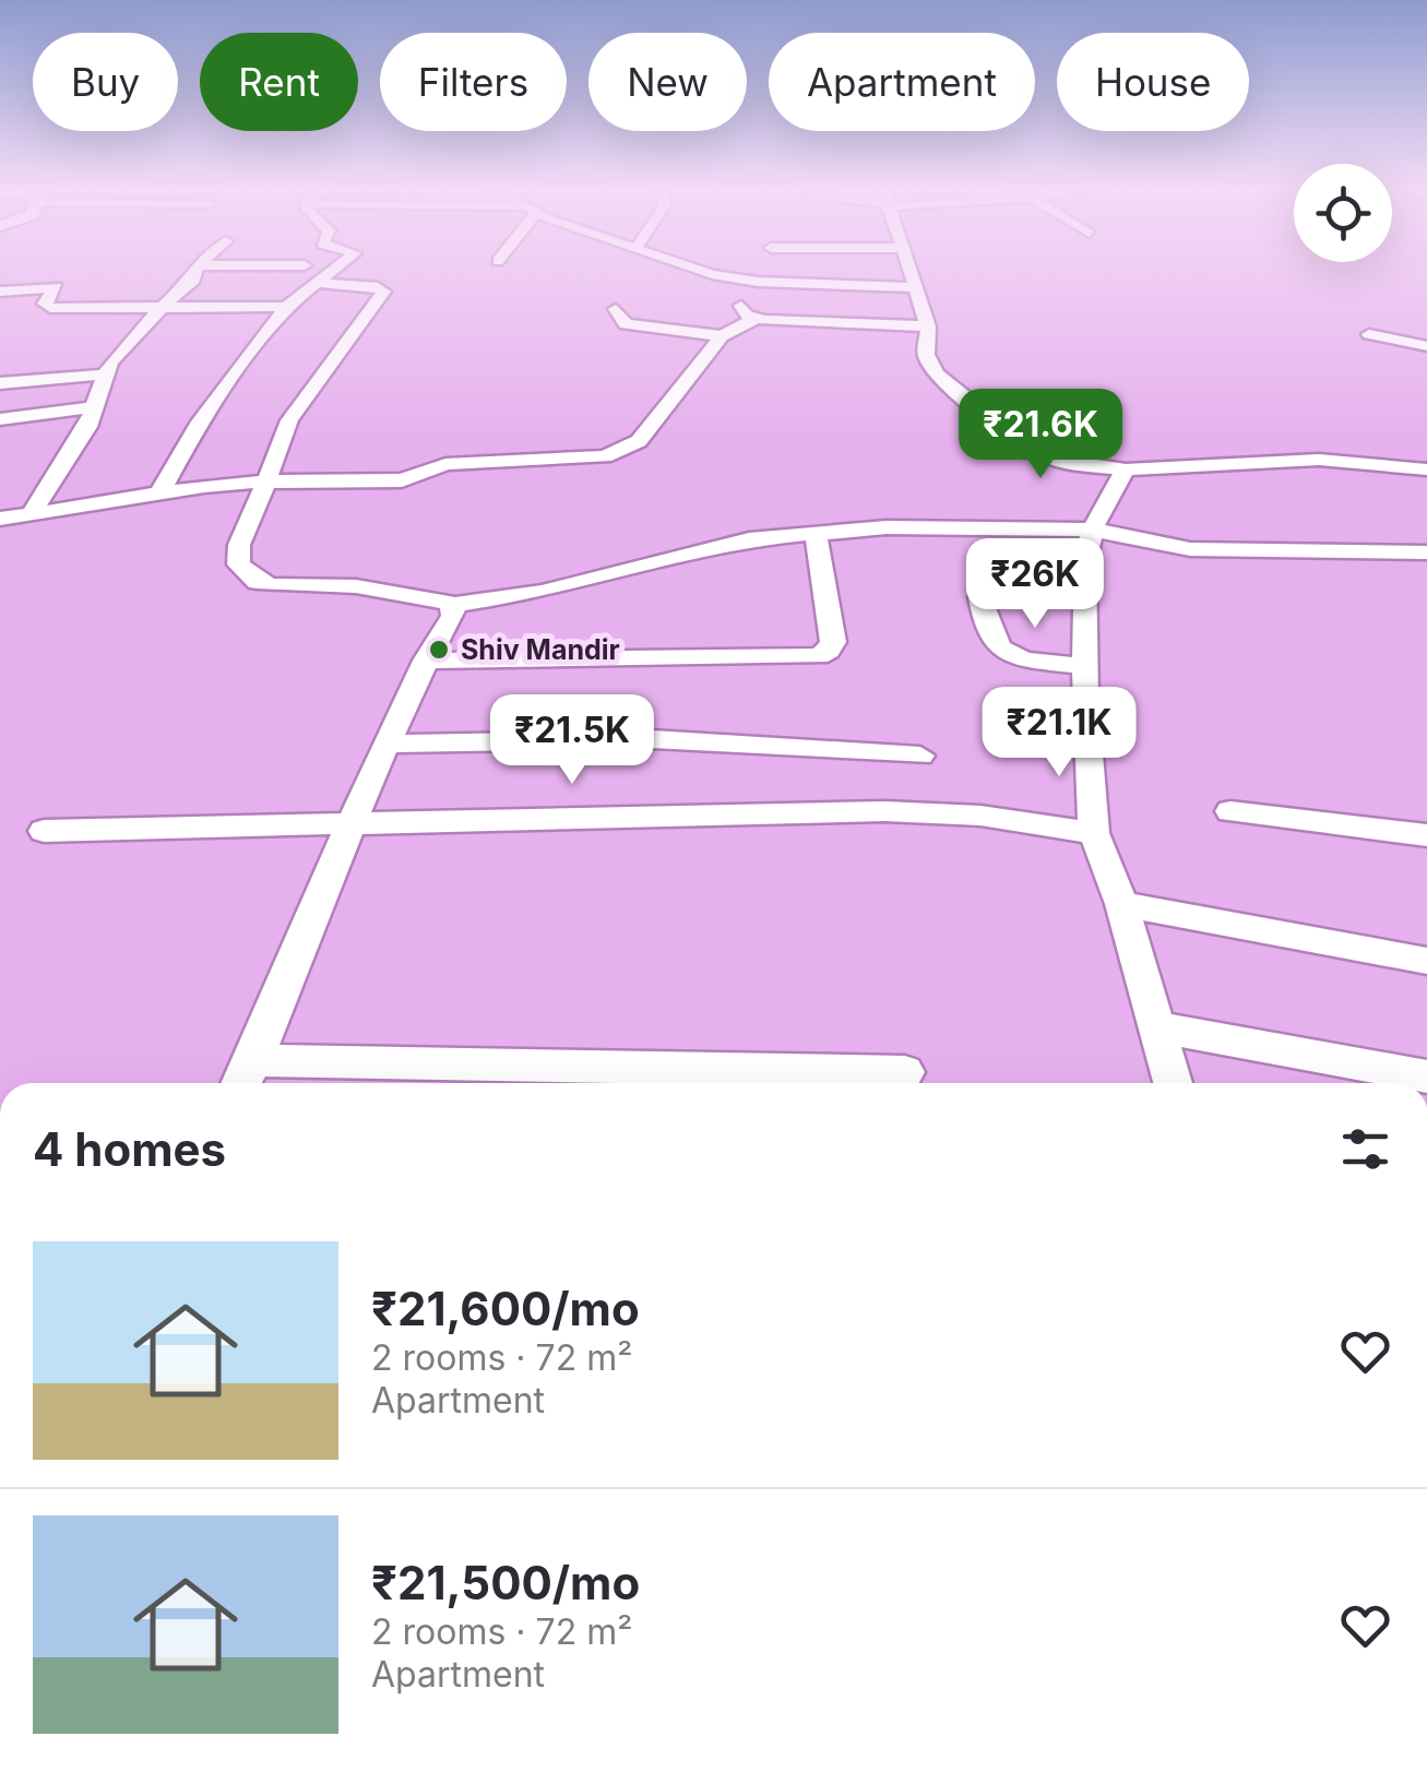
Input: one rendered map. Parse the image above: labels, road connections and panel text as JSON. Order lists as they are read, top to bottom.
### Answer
{
  "places": ["Shiv Mandir"],
  "page": {
    "chip": [
      "Buy",
      "Rent",
      "Filters",
      "New",
      "Apartment",
      "House"
    ],
    "price": [
      "₹21.6K",
      "₹26K",
      "₹21.1K",
      "₹21.5K"
    ],
    "heading": "4 homes",
    "list": [
      {
        "name": "₹21,600/mo",
        "note": "2 rooms · 72 m² · Apartment"
      },
      {
        "name": "₹21,500/mo",
        "note": "2 rooms · 72 m² · Apartment"
      }
    ]
  }
}
